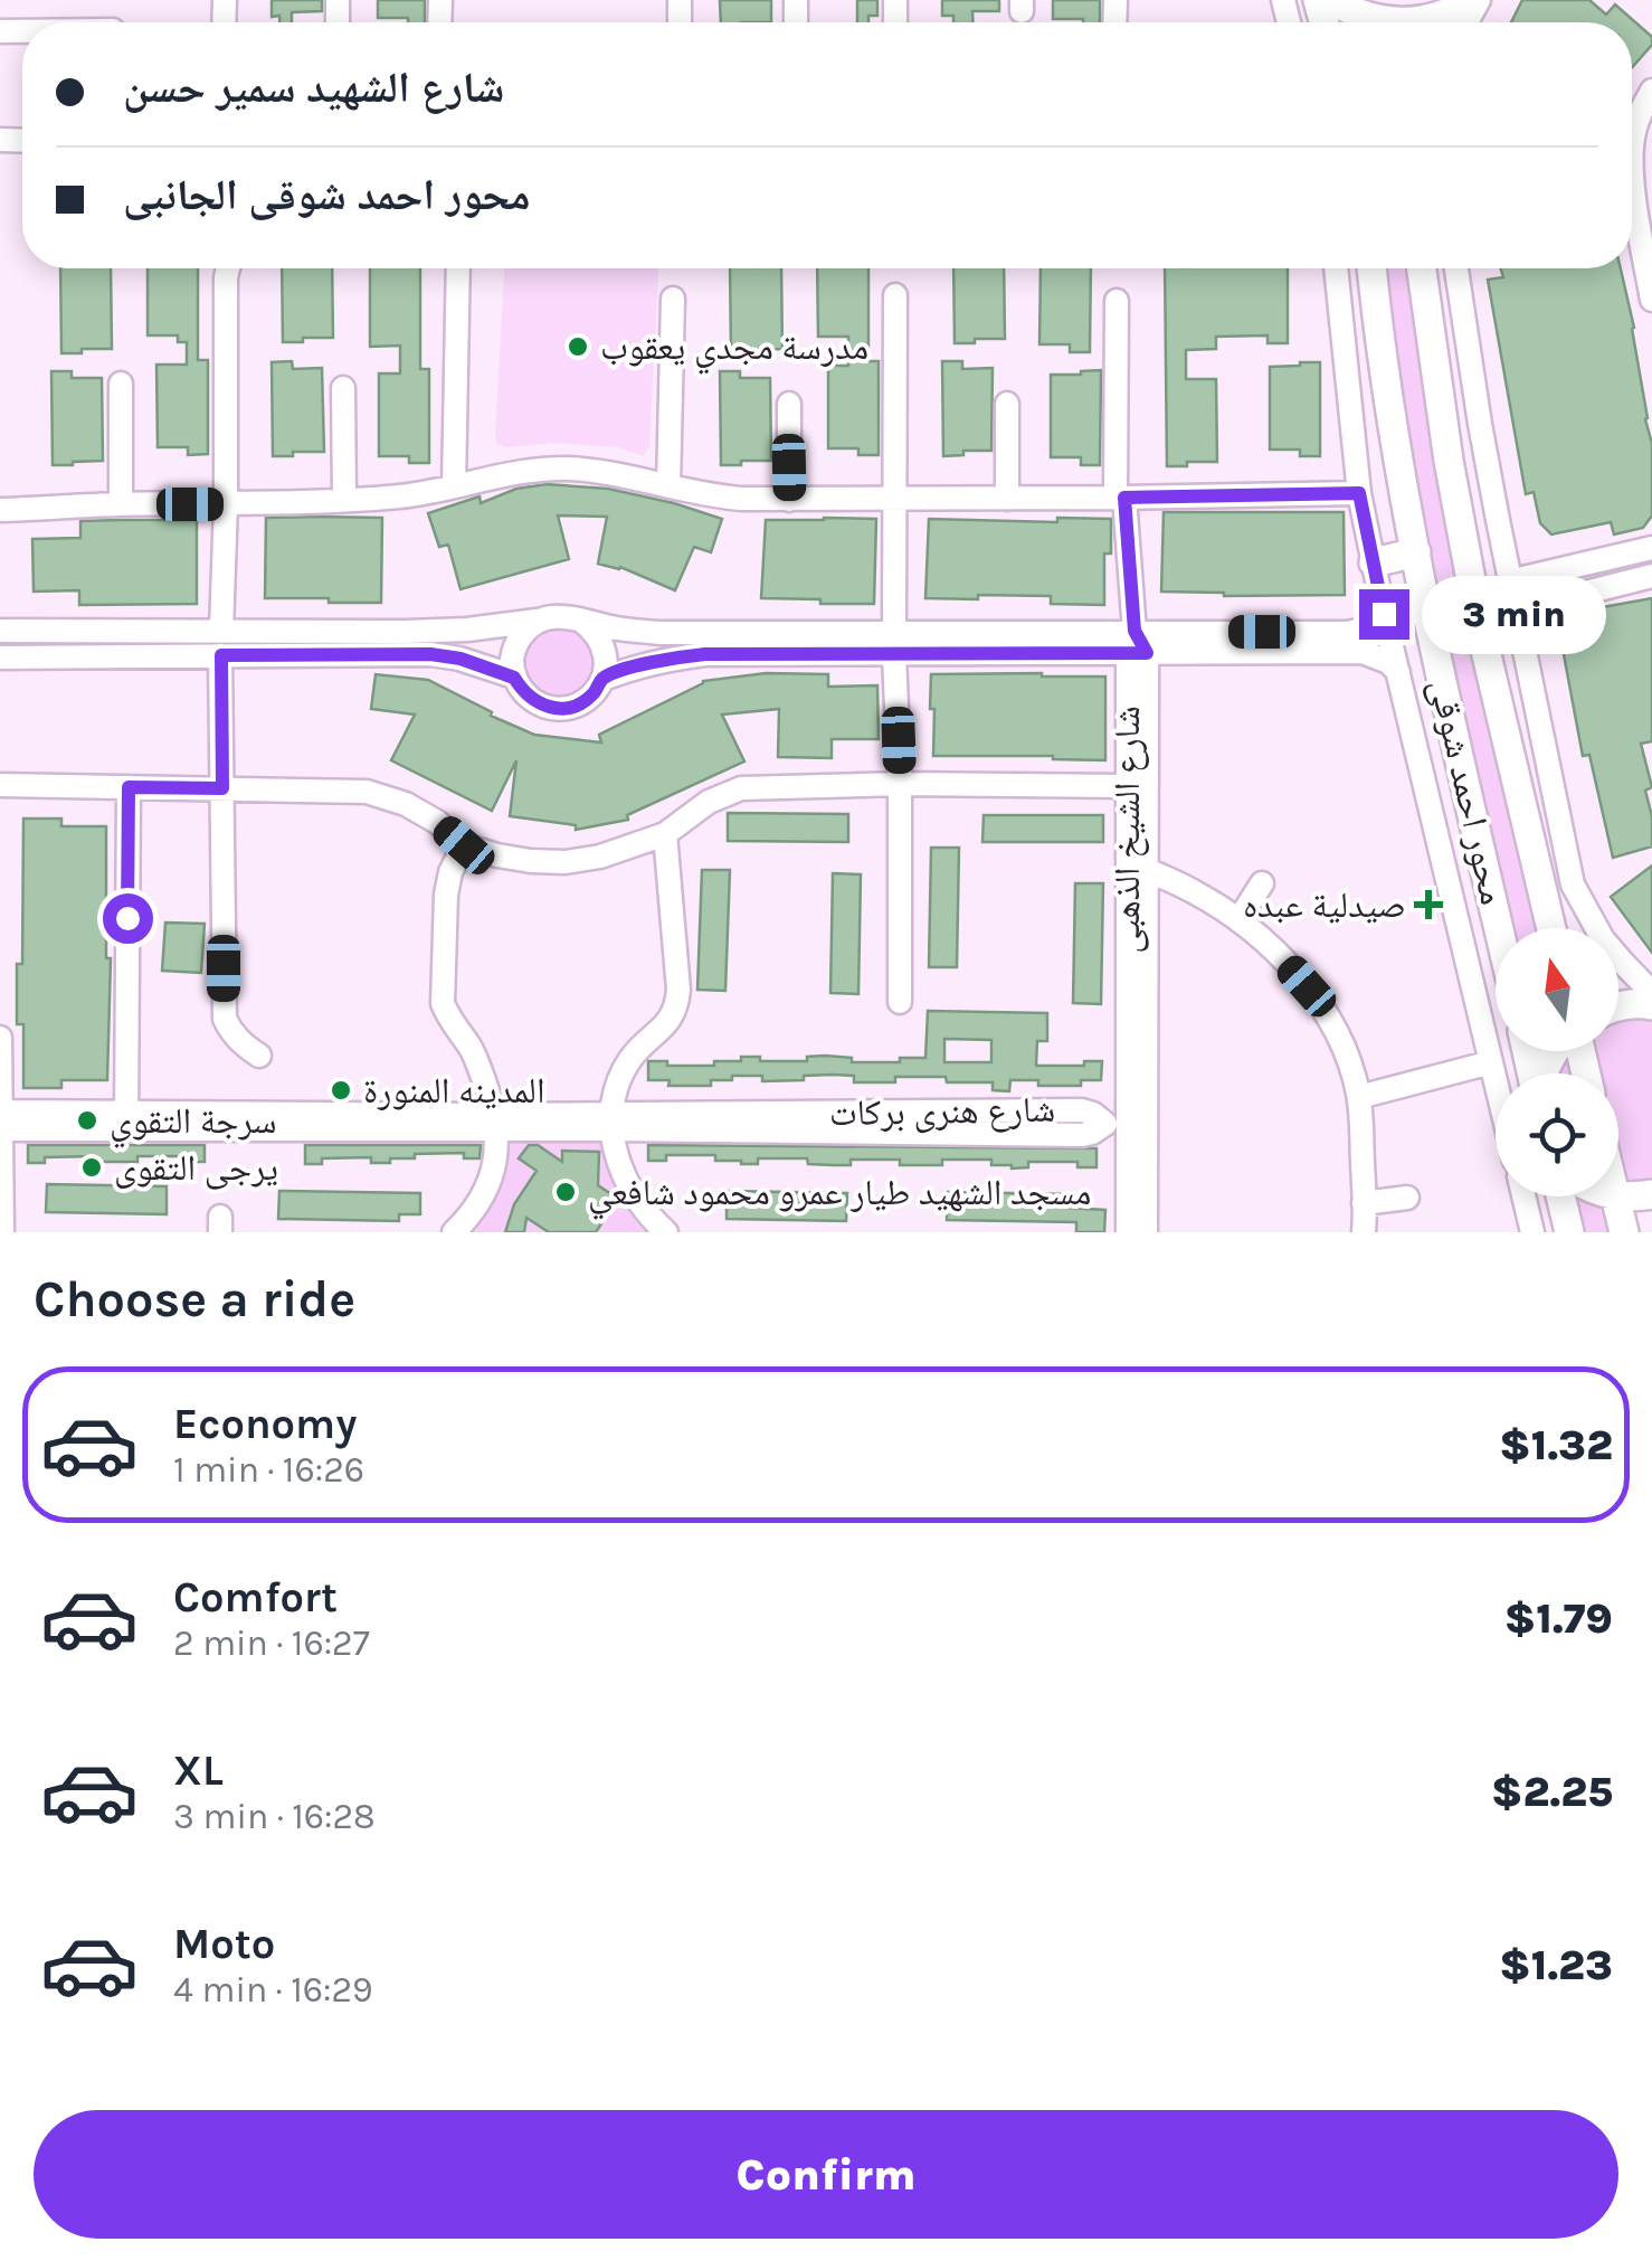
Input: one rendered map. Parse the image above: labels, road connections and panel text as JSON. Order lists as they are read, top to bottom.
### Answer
{
  "streets": {
    "main road": ["محور احمد شوقى"],
    "street": ["شارع الشيخ الذهبى", "شارع هنرى بركات"]
  },
  "places": {
    "other": [
      "مدرسة مجدي يعقوب",
      "المدينه المنورة",
      "سرجة التقوي",
      "يرجى التقوى",
      "مسجد الشهيد طيار عمرو محمود شافعي"
    ],
    "health": ["صيدلية عبده"]
  },
  "north": "top",
  "page": {
    "banner": ["شارع الشهيد سمير حسن", "محور احمد شوقى الجانبى"],
    "bubble": "3 min",
    "heading": "Choose a ride",
    "list": [
      {
        "name": "Economy",
        "note": "1 min · 16:26",
        "value": "$1.32"
      },
      {
        "name": "Comfort",
        "note": "2 min · 16:27",
        "value": "$1.79"
      },
      {
        "name": "XL",
        "note": "3 min · 16:28",
        "value": "$2.25"
      },
      {
        "name": "Moto",
        "note": "4 min · 16:29",
        "value": "$1.23"
      }
    ],
    "buttons": "Confirm"
  }
}
